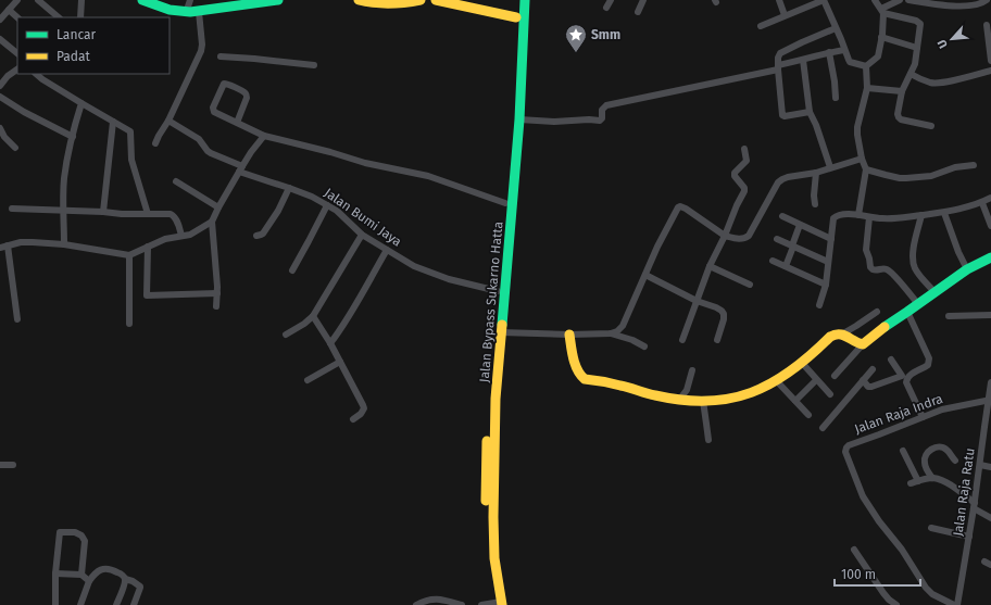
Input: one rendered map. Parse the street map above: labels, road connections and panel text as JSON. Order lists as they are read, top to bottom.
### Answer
{
  "streets": {
    "main road": ["Jalan Bypass Sukarno Hatta"],
    "street": ["Jalan Bumi Jaya", "Jalan Raja Indra", "Jalan Raja Ratu"]
  },
  "crossings": [
    ["Jalan Bumi Jaya", "Jalan Bypass Sukarno Hatta"],
    ["Jalan Raja Indra", "Jalan Raja Ratu"]
  ],
  "places": {
    "place": ["Smm"]
  },
  "legend": ["Lancar", "Padat"],
  "scale_bar": "100 m",
  "north": "bottom left"
}
